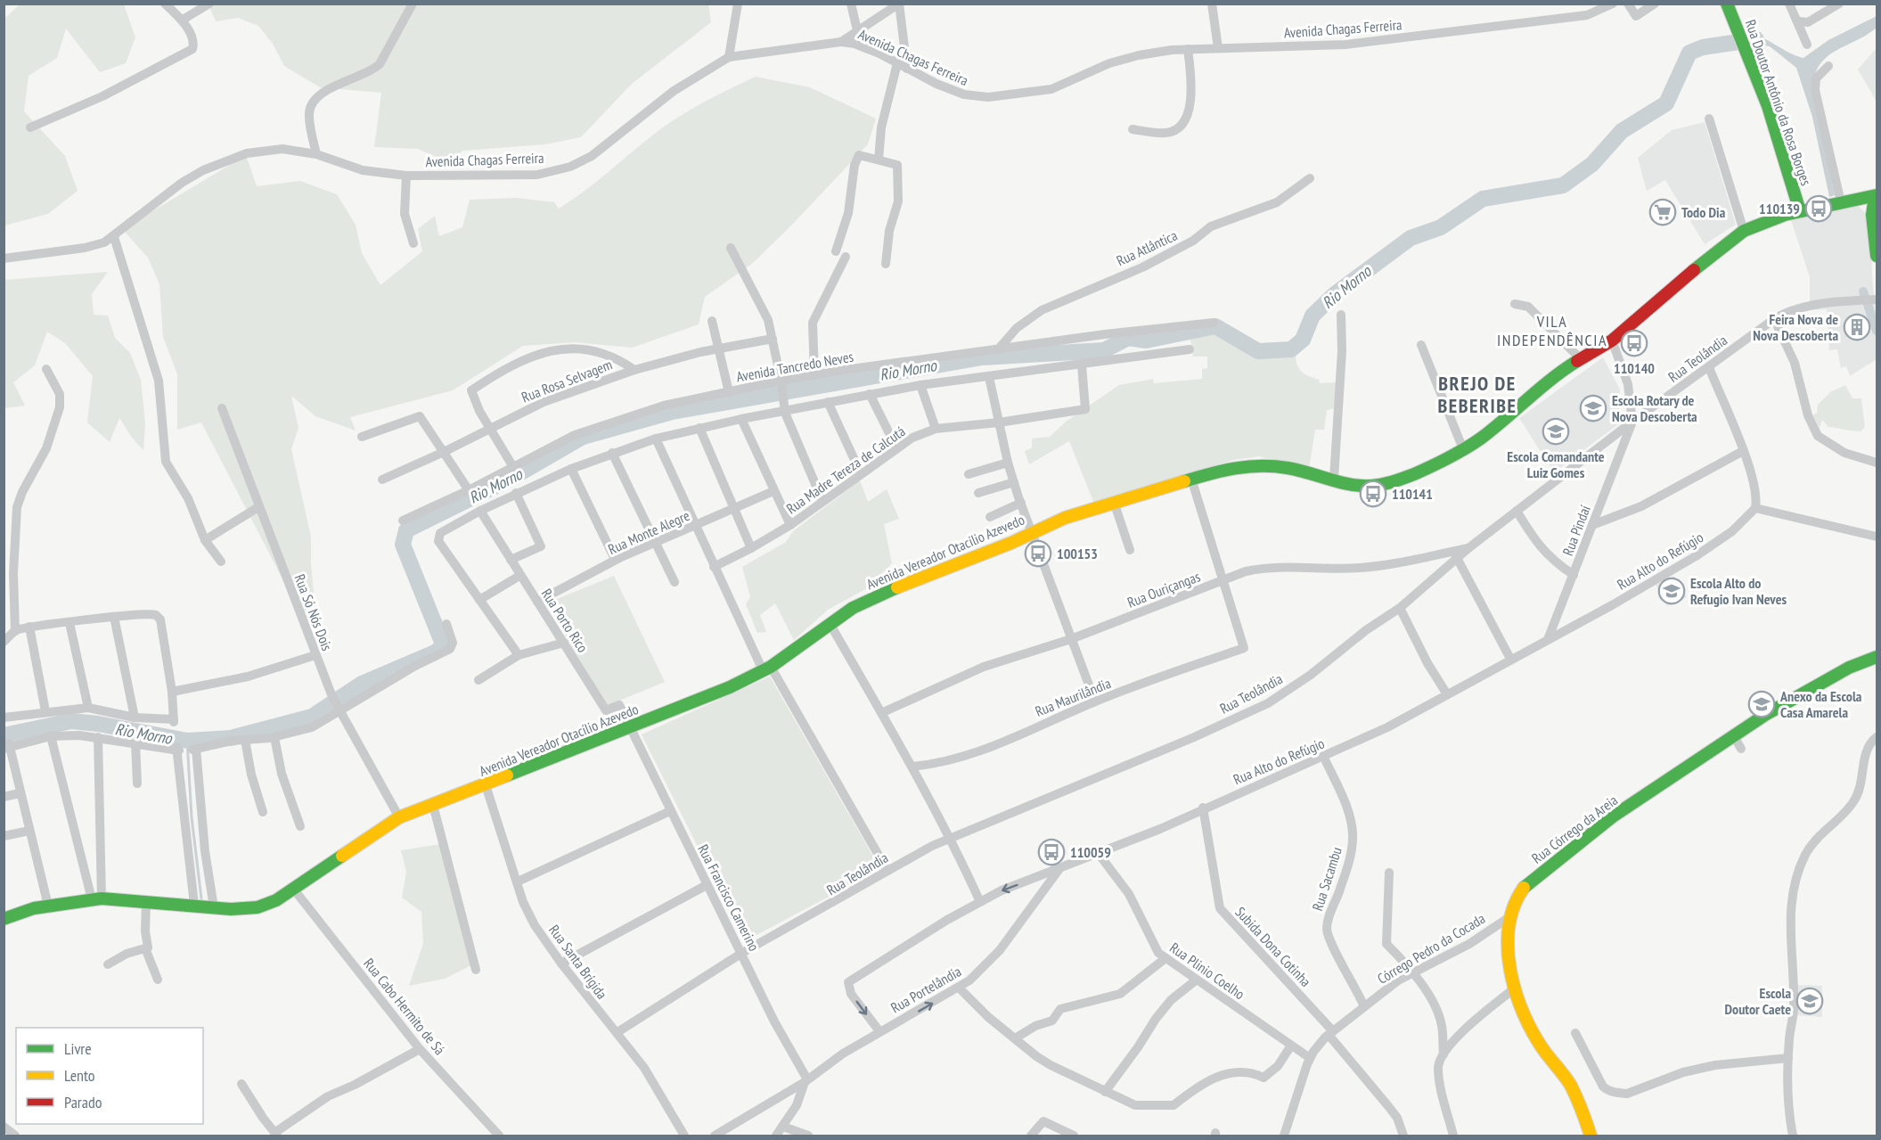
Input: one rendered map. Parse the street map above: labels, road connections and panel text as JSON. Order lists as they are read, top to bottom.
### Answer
{
  "streets": {
    "main road": ["Rua Doutor Antônio da Rosa Borges", "Avenida Vereador Otacílio Azevedo", "Rua Córrego da Areia"],
    "street": [
      "Avenida Chagas Ferreira",
      "Rua Atlântica",
      "Rua Teolândia",
      "Avenida Tancredo Neves",
      "Rua Rosa Selvagem",
      "Rua Madre Tereza de Calcutá",
      "Rua Pindaí",
      "Rua Monte Alegre",
      "Rua Alto do Refúgio",
      "Rua Ouriçangas",
      "Rua Só Nós Dois",
      "Rua Porto Rico",
      "Rua Maurilândia",
      "Rua Sacambu",
      "Rua Francisco Camerino",
      "Subida Dona Cotinha",
      "Córrego Pedro da Cocada",
      "Rua Santa Brígida",
      "Rua Plinio Coelho",
      "Rua Portelândia",
      "Rua Cabo Hermito de Sá"
    ]
  },
  "crossings": [
    ["Rua Doutor Antônio da Rosa Borges", "Avenida Vereador Otacílio Azevedo"],
    ["Rua Atlântica", "Avenida Tancredo Neves"],
    ["Rua Teolândia", "Rua Pindaí"],
    ["Rua Teolândia", "Rua Ouriçangas"],
    ["Rua Teolândia", "Rua Francisco Camerino"],
    ["Rua Teolândia", "Rua Santa Brígida"],
    ["Rua Pindaí", "Avenida Vereador Otacílio Azevedo"],
    ["Rua Pindaí", "Rua Alto do Refúgio"],
    ["Rua Monte Alegre", "Rua Porto Rico"],
    ["Avenida Vereador Otacílio Azevedo", "Rua Só Nós Dois"],
    ["Avenida Vereador Otacílio Azevedo", "Rua Porto Rico"],
    ["Avenida Vereador Otacílio Azevedo", "Rua Francisco Camerino"],
    ["Avenida Vereador Otacílio Azevedo", "Rua Santa Brígida"],
    ["Avenida Vereador Otacílio Azevedo", "Rua Cabo Hermito de Sá"],
    ["Rua Alto do Refúgio", "Rua Sacambu"],
    ["Rua Alto do Refúgio", "Subida Dona Cotinha"],
    ["Rua Alto do Refúgio", "Rua Plinio Coelho"],
    ["Rua Alto do Refúgio", "Rua Portelândia"],
    ["Rua Ouriçangas", "Rua Maurilândia"],
    ["Rua Porto Rico", "Rua Francisco Camerino"],
    ["Rua Córrego da Areia", "Córrego Pedro da Cocada"],
    ["Rua Sacambu", "Córrego Pedro da Cocada"],
    ["Rua Francisco Camerino", "Rua Portelândia"],
    ["Subida Dona Cotinha", "Córrego Pedro da Cocada"],
    ["Córrego Pedro da Cocada", "Rua Plinio Coelho"]
  ],
  "districts": ["VILA INDEPENDÊNCIA", "BREJO DE BEBERIBE"],
  "water": ["Rio Morno"],
  "places": {
    "bus stop": [
      "110139",
      "110140",
      "110141",
      "100153",
      "110059"
    ],
    "supermarket": ["Todo Dia"],
    "building": ["Feira Nova de Nova Descoberta"],
    "school or university": [
      "Escola Rotary de Nova Descoberta",
      "Escola Comandante Luiz Gomes",
      "Escola Alto do Refugio Ivan Neves",
      "Anexo da Escola Casa Amarela",
      "Escola Doutor Caete"
    ]
  },
  "legend": ["Livre", "Lento", "Parado"]
}
